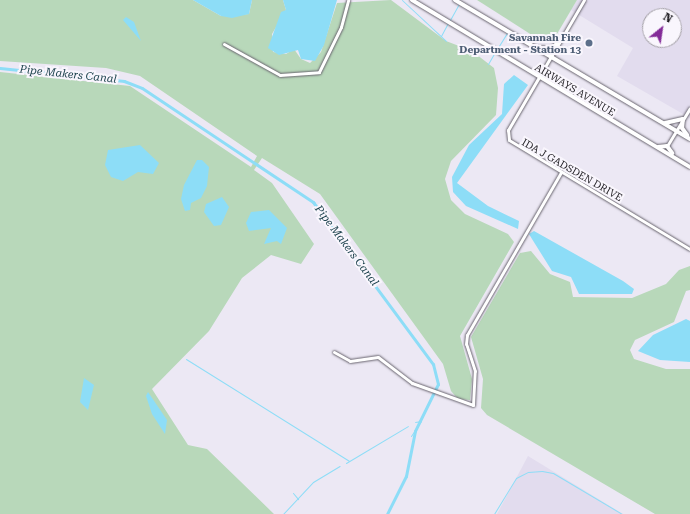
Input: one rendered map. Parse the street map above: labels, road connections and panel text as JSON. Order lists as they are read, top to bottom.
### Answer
{
  "streets": {
    "main road": ["AIRWAYS AVENUE"],
    "street": ["IDA J GADSDEN DRIVE"]
  },
  "crossings": [
    ["AIRWAYS AVENUE", "IDA J GADSDEN DRIVE"]
  ],
  "water": ["Pipe Makers Canal"],
  "places": ["Savannah Fire Department - Station 13"],
  "north": "top right"
}
